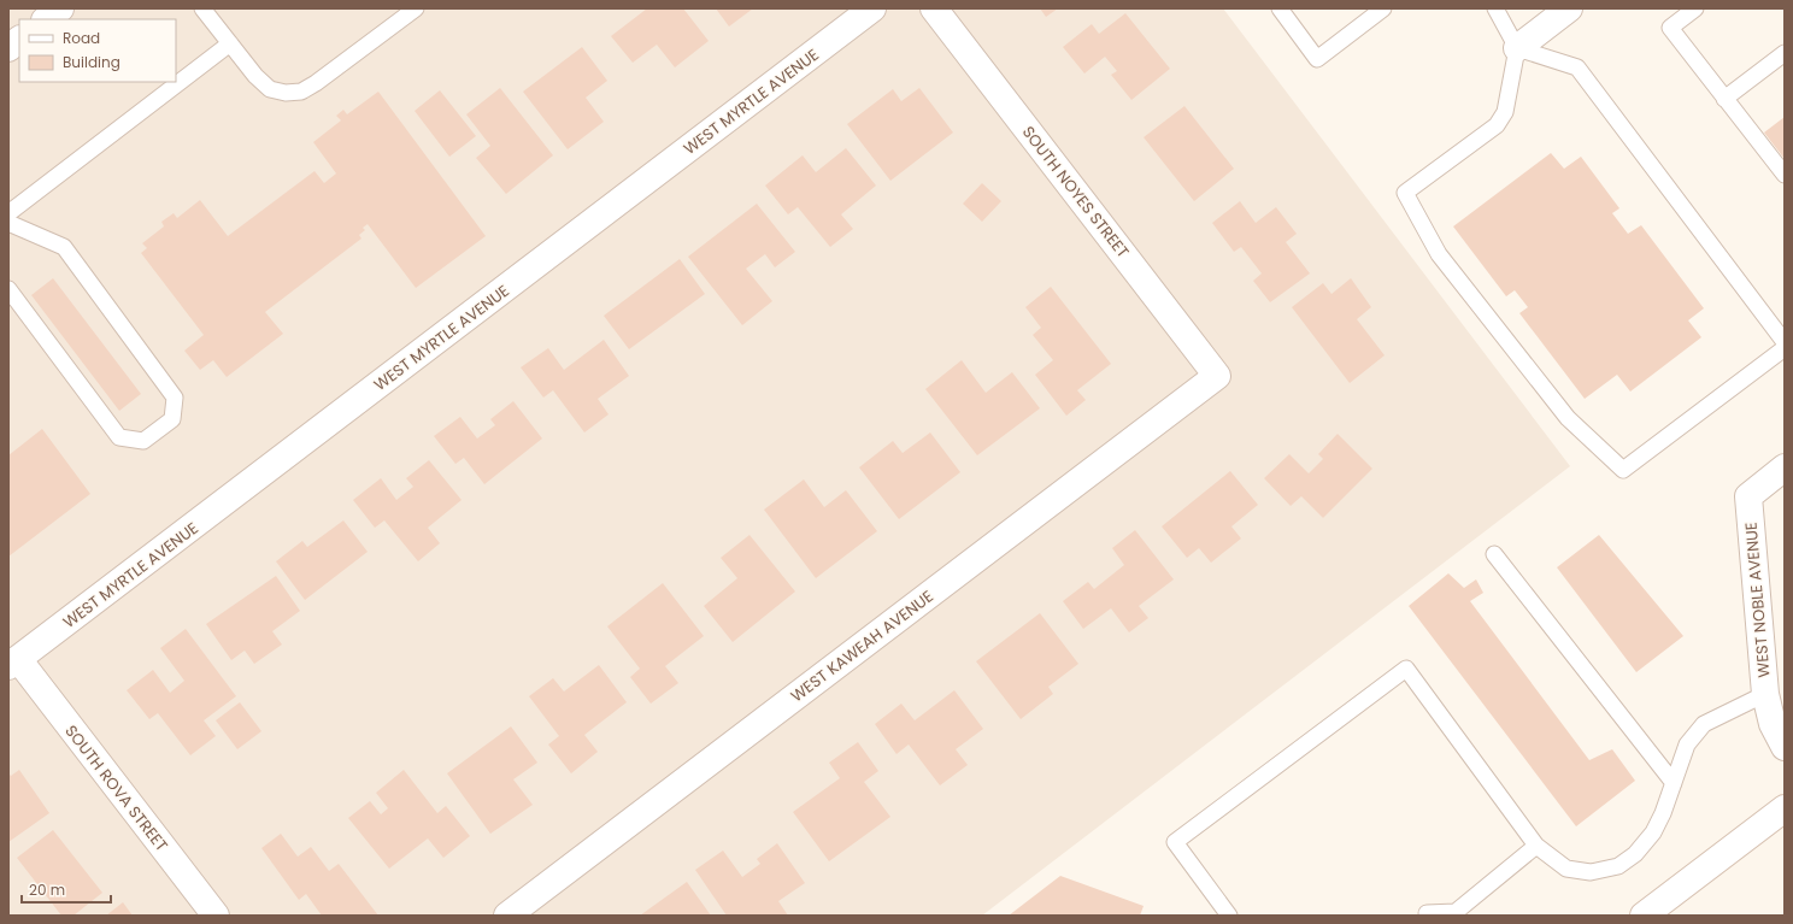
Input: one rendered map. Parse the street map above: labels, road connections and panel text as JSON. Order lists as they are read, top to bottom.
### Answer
{
  "streets": {
    "street": [
      "WEST MYRTLE AVENUE",
      "SOUTH NOYES STREET",
      "WEST NOBLE AVENUE",
      "WEST KAWEAH AVENUE",
      "SOUTH ROVA STREET"
    ]
  },
  "crossings": [
    ["WEST MYRTLE AVENUE", "SOUTH ROVA STREET"],
    ["SOUTH NOYES STREET", "WEST KAWEAH AVENUE"]
  ],
  "legend": ["Road", "Building"],
  "scale_bar": "20 m"
}
